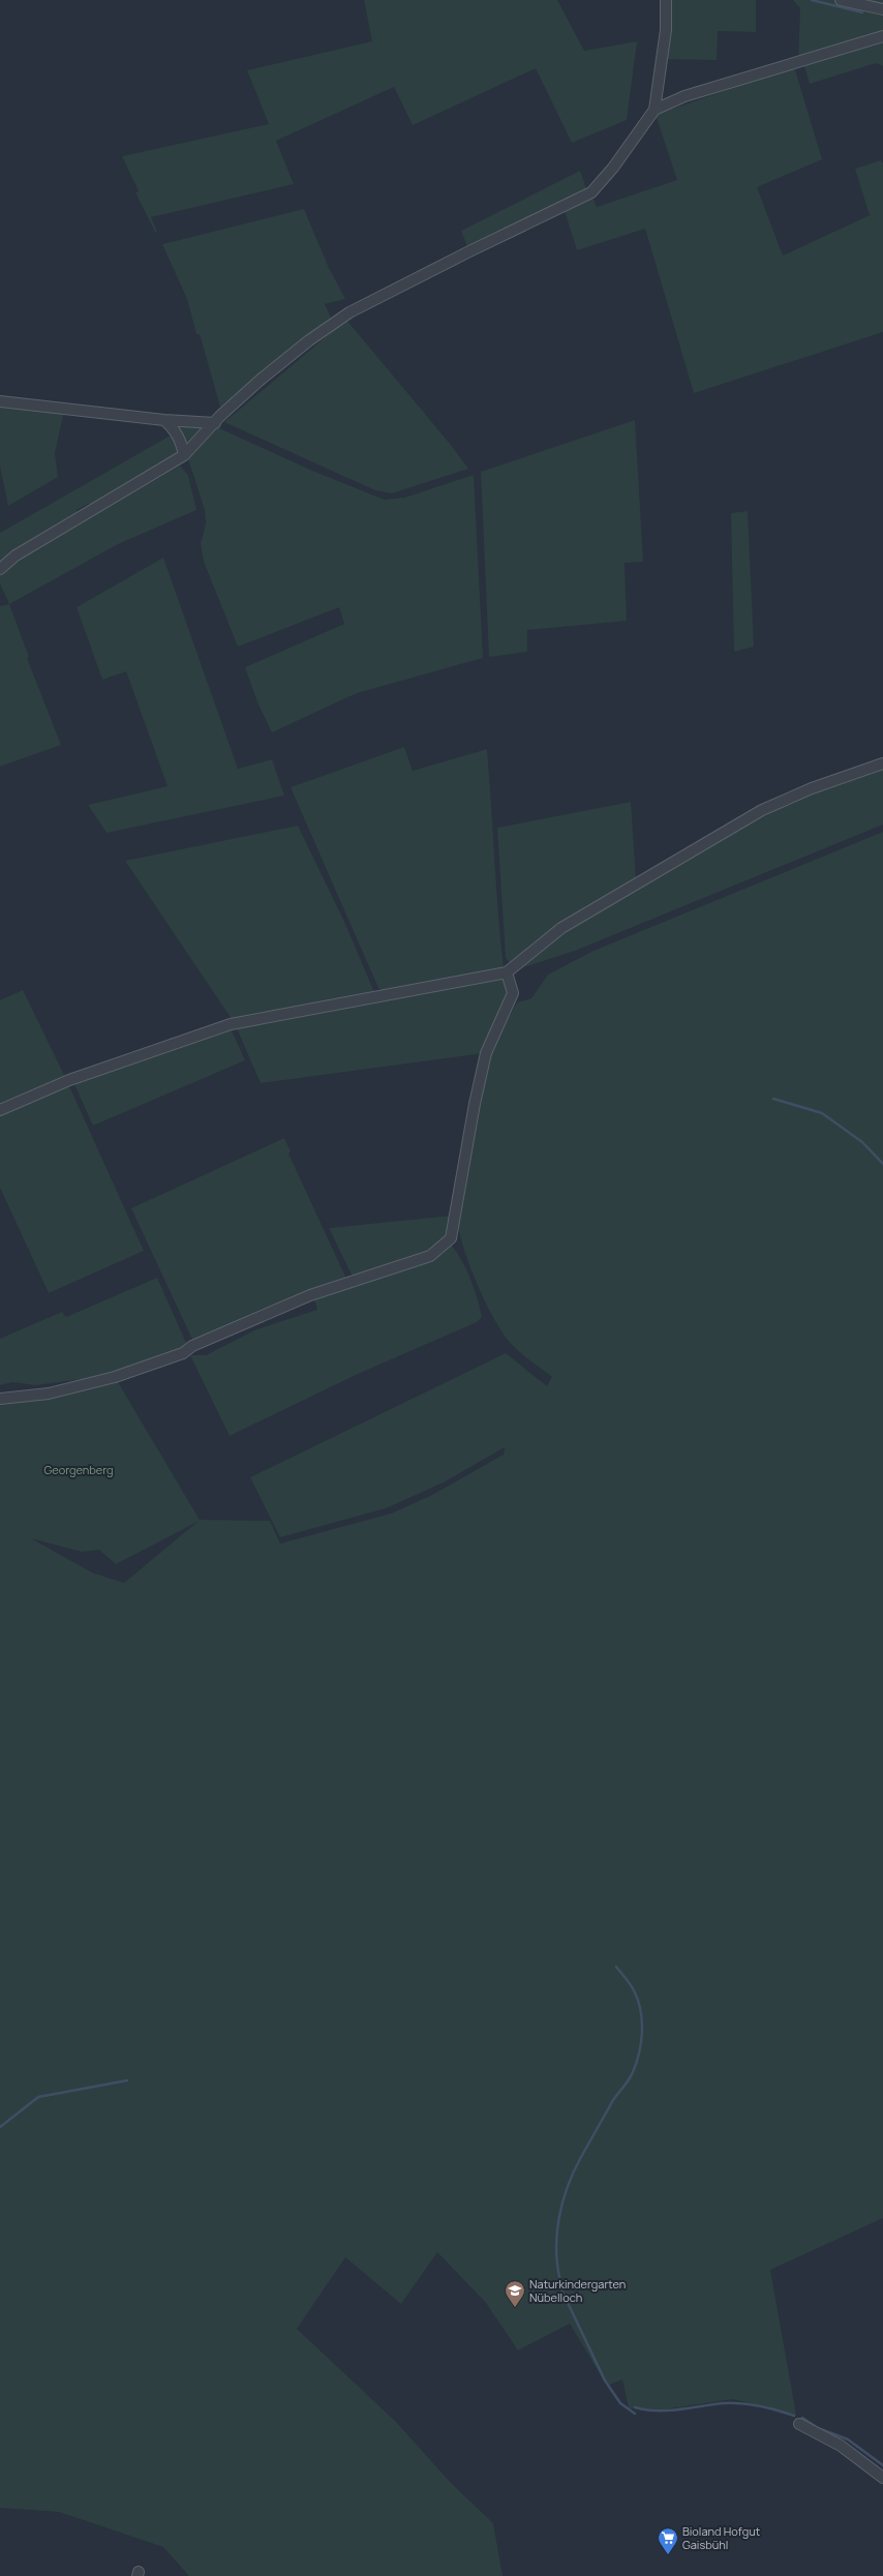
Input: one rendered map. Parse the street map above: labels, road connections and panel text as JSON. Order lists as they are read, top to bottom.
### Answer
{
  "parks": ["Georgenberg"],
  "places": {
    "school or university": ["Naturkindergarten Nübelloch"],
    "supermarket": ["Bioland Hofgut Gaisbühl"]
  }
}
